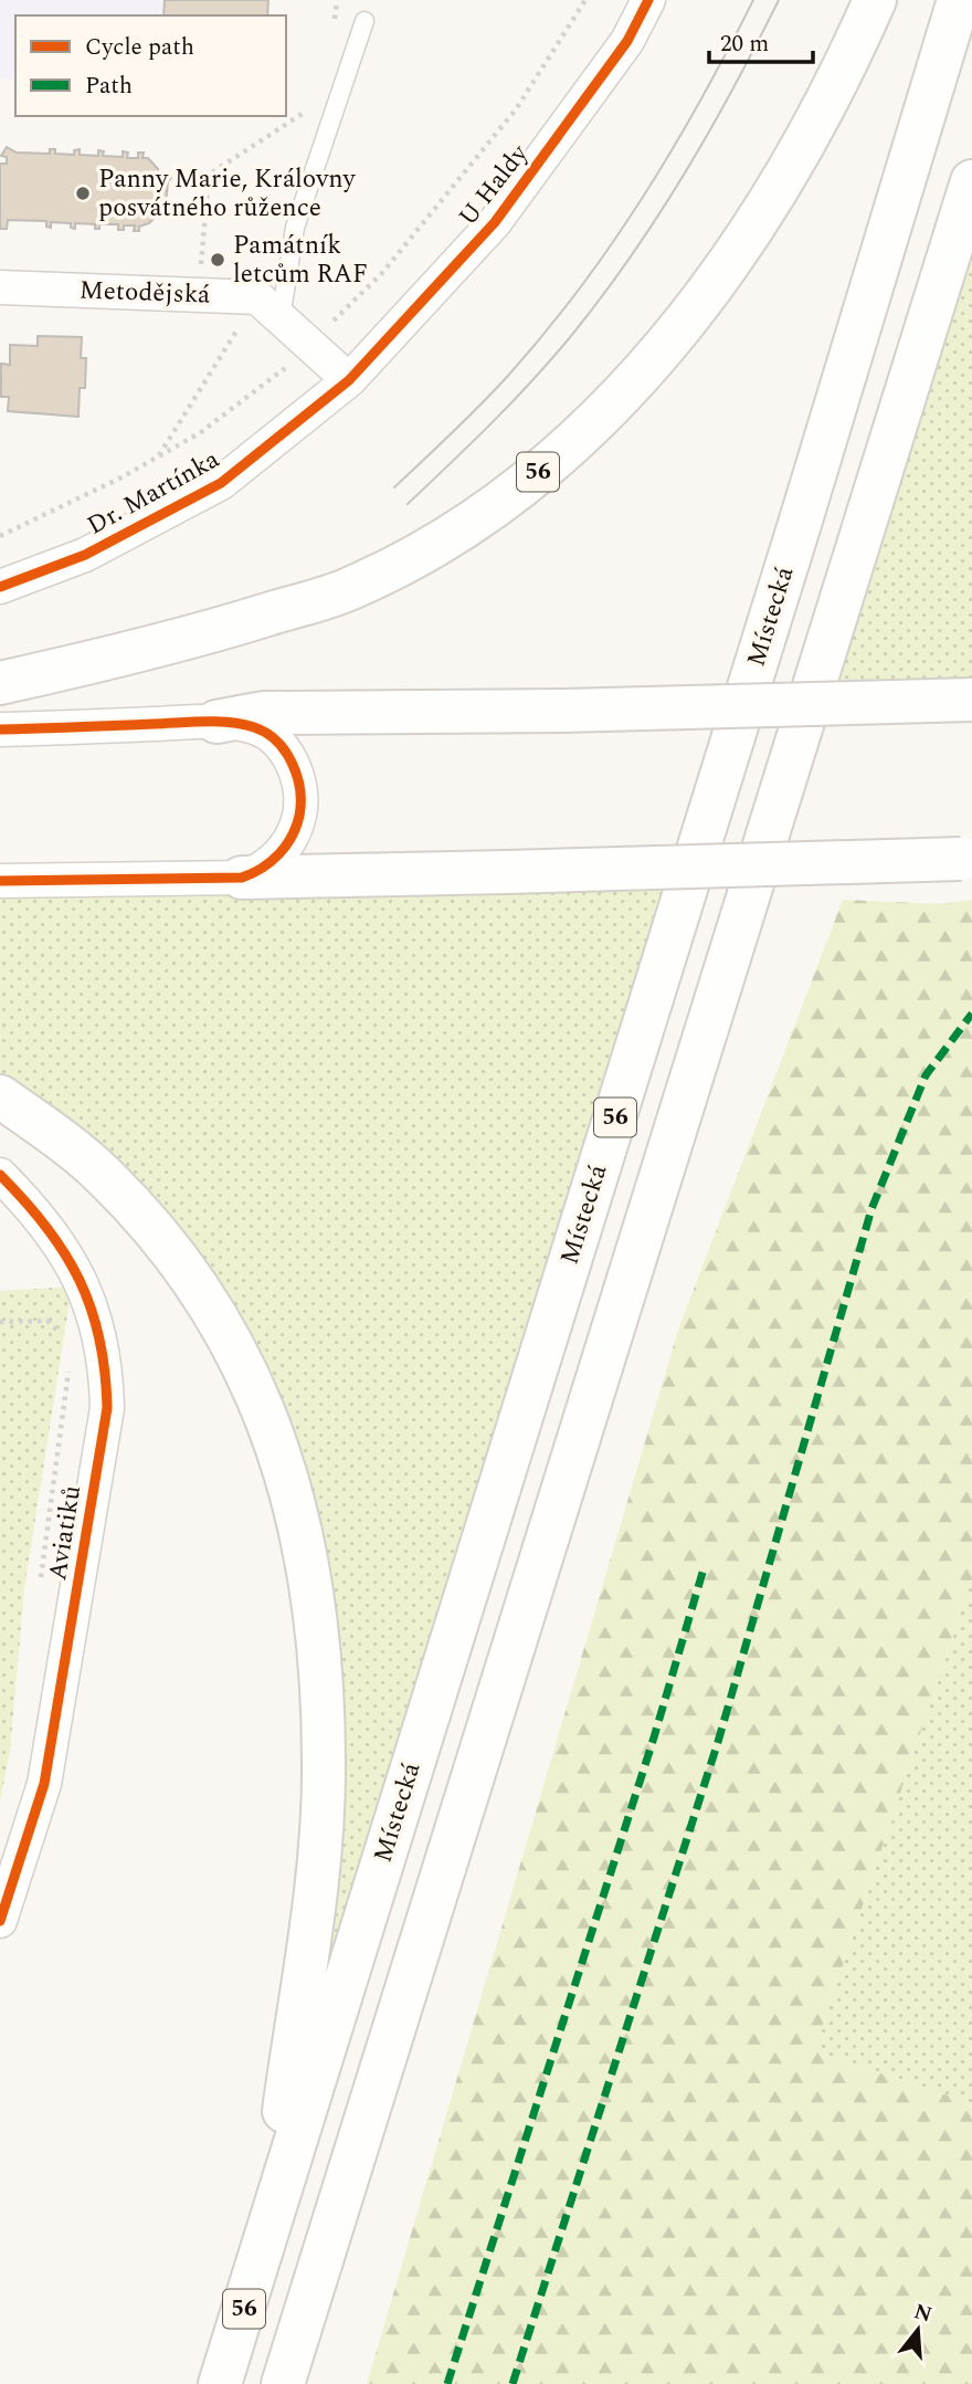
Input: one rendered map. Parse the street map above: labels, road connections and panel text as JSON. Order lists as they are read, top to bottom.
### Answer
{
  "streets": {
    "highway": ["56", "Místecká"],
    "street": [
      "U Haldy",
      "Metodějská",
      "Dr. Martínka",
      "Aviatiků"
    ]
  },
  "crossings": [
    ["U Haldy", "Dr. Martínka"],
    ["56", "Místecká"]
  ],
  "places": ["Panny Marie, Královny posvátného růžence", "Památník letcům RAF"],
  "legend": ["Cycle path", "Path"],
  "scale_bar": "20 m",
  "north": "top"
}
